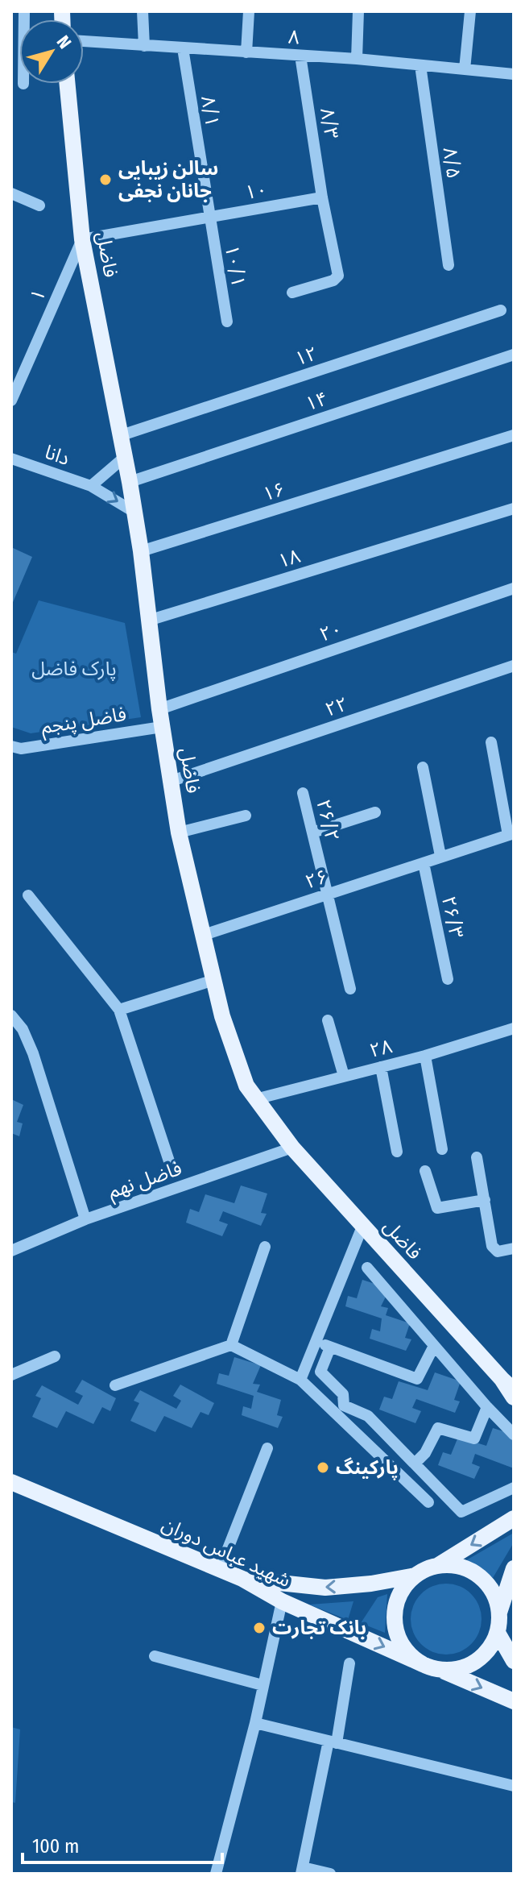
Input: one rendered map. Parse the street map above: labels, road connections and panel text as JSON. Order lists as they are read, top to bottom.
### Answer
{
  "streets": {
    "main road": ["فاضل", "شهید عباس دوران"],
    "street": [
      "۸",
      "۸/۱",
      "۸/۳",
      "۸/۵",
      "۱۰",
      "۱۰/۱",
      "۱",
      "۱۲",
      "۱۴",
      "دانا",
      "۱۶",
      "۱۸",
      "۲۰",
      "۲۲",
      "فاضل پنجم",
      "۲۶/۲",
      "۲۶",
      "۲۶/۳",
      "۲۸",
      "فاضل نهم"
    ]
  },
  "crossings": [
    ["۸", "۸/۱"],
    ["۸", "۸/۳"],
    ["۸", "۸/۵"],
    ["۸/۱", "۱۰"],
    ["۸/۱", "۱۰/۱"],
    ["۸/۳", "۱۰"],
    ["۱۰", "فاضل"],
    ["۱۰", "۱۰/۱"],
    ["۱۰", "۱"],
    ["فاضل", "۱"],
    ["فاضل", "۱۲"],
    ["فاضل", "۱۴"],
    ["فاضل", "دانا"],
    ["فاضل", "۱۶"],
    ["فاضل", "۱۸"],
    ["فاضل", "۲۰"],
    ["فاضل", "۲۲"],
    ["فاضل", "فاضل پنجم"],
    ["فاضل", "۲۶"],
    ["فاضل", "۲۸"],
    ["فاضل", "فاضل نهم"],
    ["۲۶/۲", "۲۶"],
    ["۲۶", "۲۶/۳"]
  ],
  "one_way": ["دانا"],
  "parks": ["پارک فاضل"],
  "places": ["سالن زیبایی جانان نجفی", "پارکینگ", "بانک تجارت"],
  "scale_bar": "100 m",
  "north": "top right"
}
